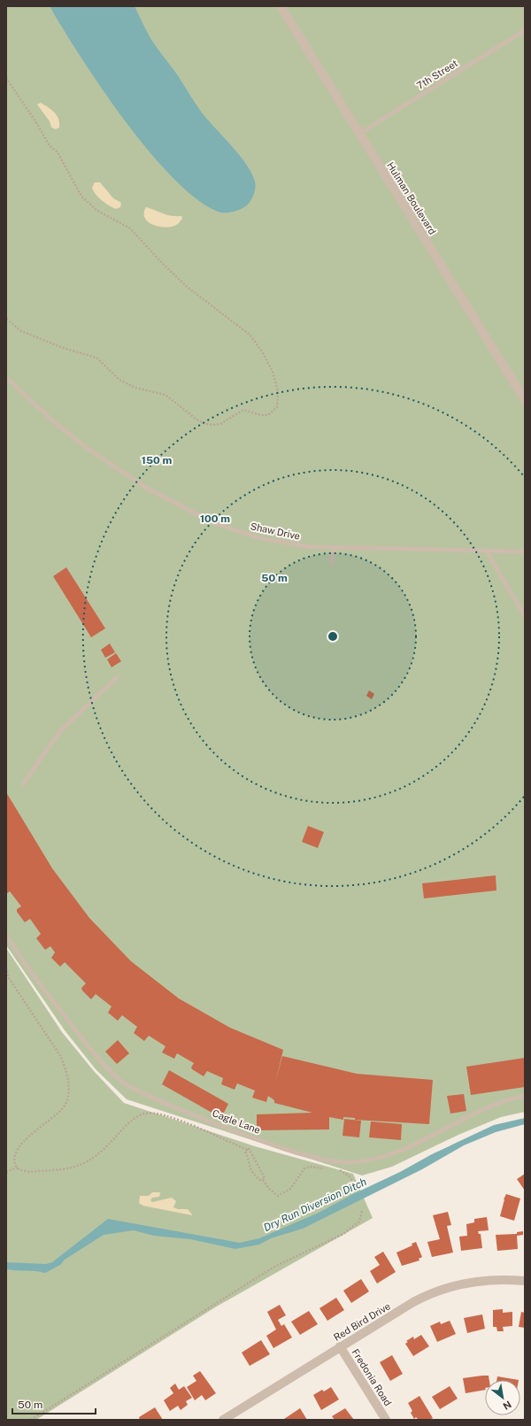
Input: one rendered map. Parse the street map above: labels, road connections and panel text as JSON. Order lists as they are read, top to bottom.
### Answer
{
  "streets": {
    "street": ["Hulman Boulevard", "Red Bird Drive", "Fredonia Road"],
    "lane": ["7th Street", "Shaw Drive", "Cagle Lane"]
  },
  "crossings": [
    ["7th Street", "Hulman Boulevard"],
    ["Red Bird Drive", "Fredonia Road"]
  ],
  "water": ["Dry Run Diversion Ditch"],
  "scale_bar": "50 m",
  "north": "bottom right",
  "rings": ["150 m", "100 m", "50 m"]
}
